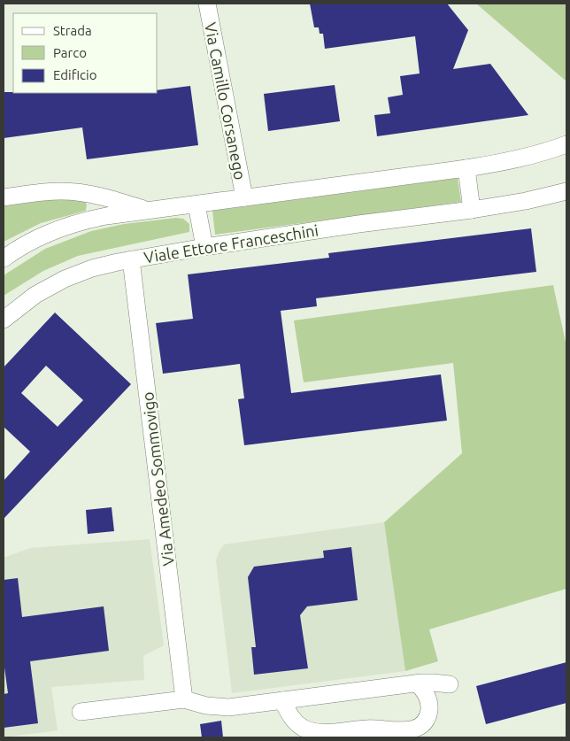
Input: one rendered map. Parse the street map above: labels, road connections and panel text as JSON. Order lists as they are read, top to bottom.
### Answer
{
  "streets": {
    "street": ["Via Camillo Corsanego", "Viale Ettore Franceschini", "Via Amedeo Sommovigo"]
  },
  "crossings": [
    ["Viale Ettore Franceschini", "Via Amedeo Sommovigo"]
  ],
  "legend": ["Strada", "Parco", "Edificio"]
}
